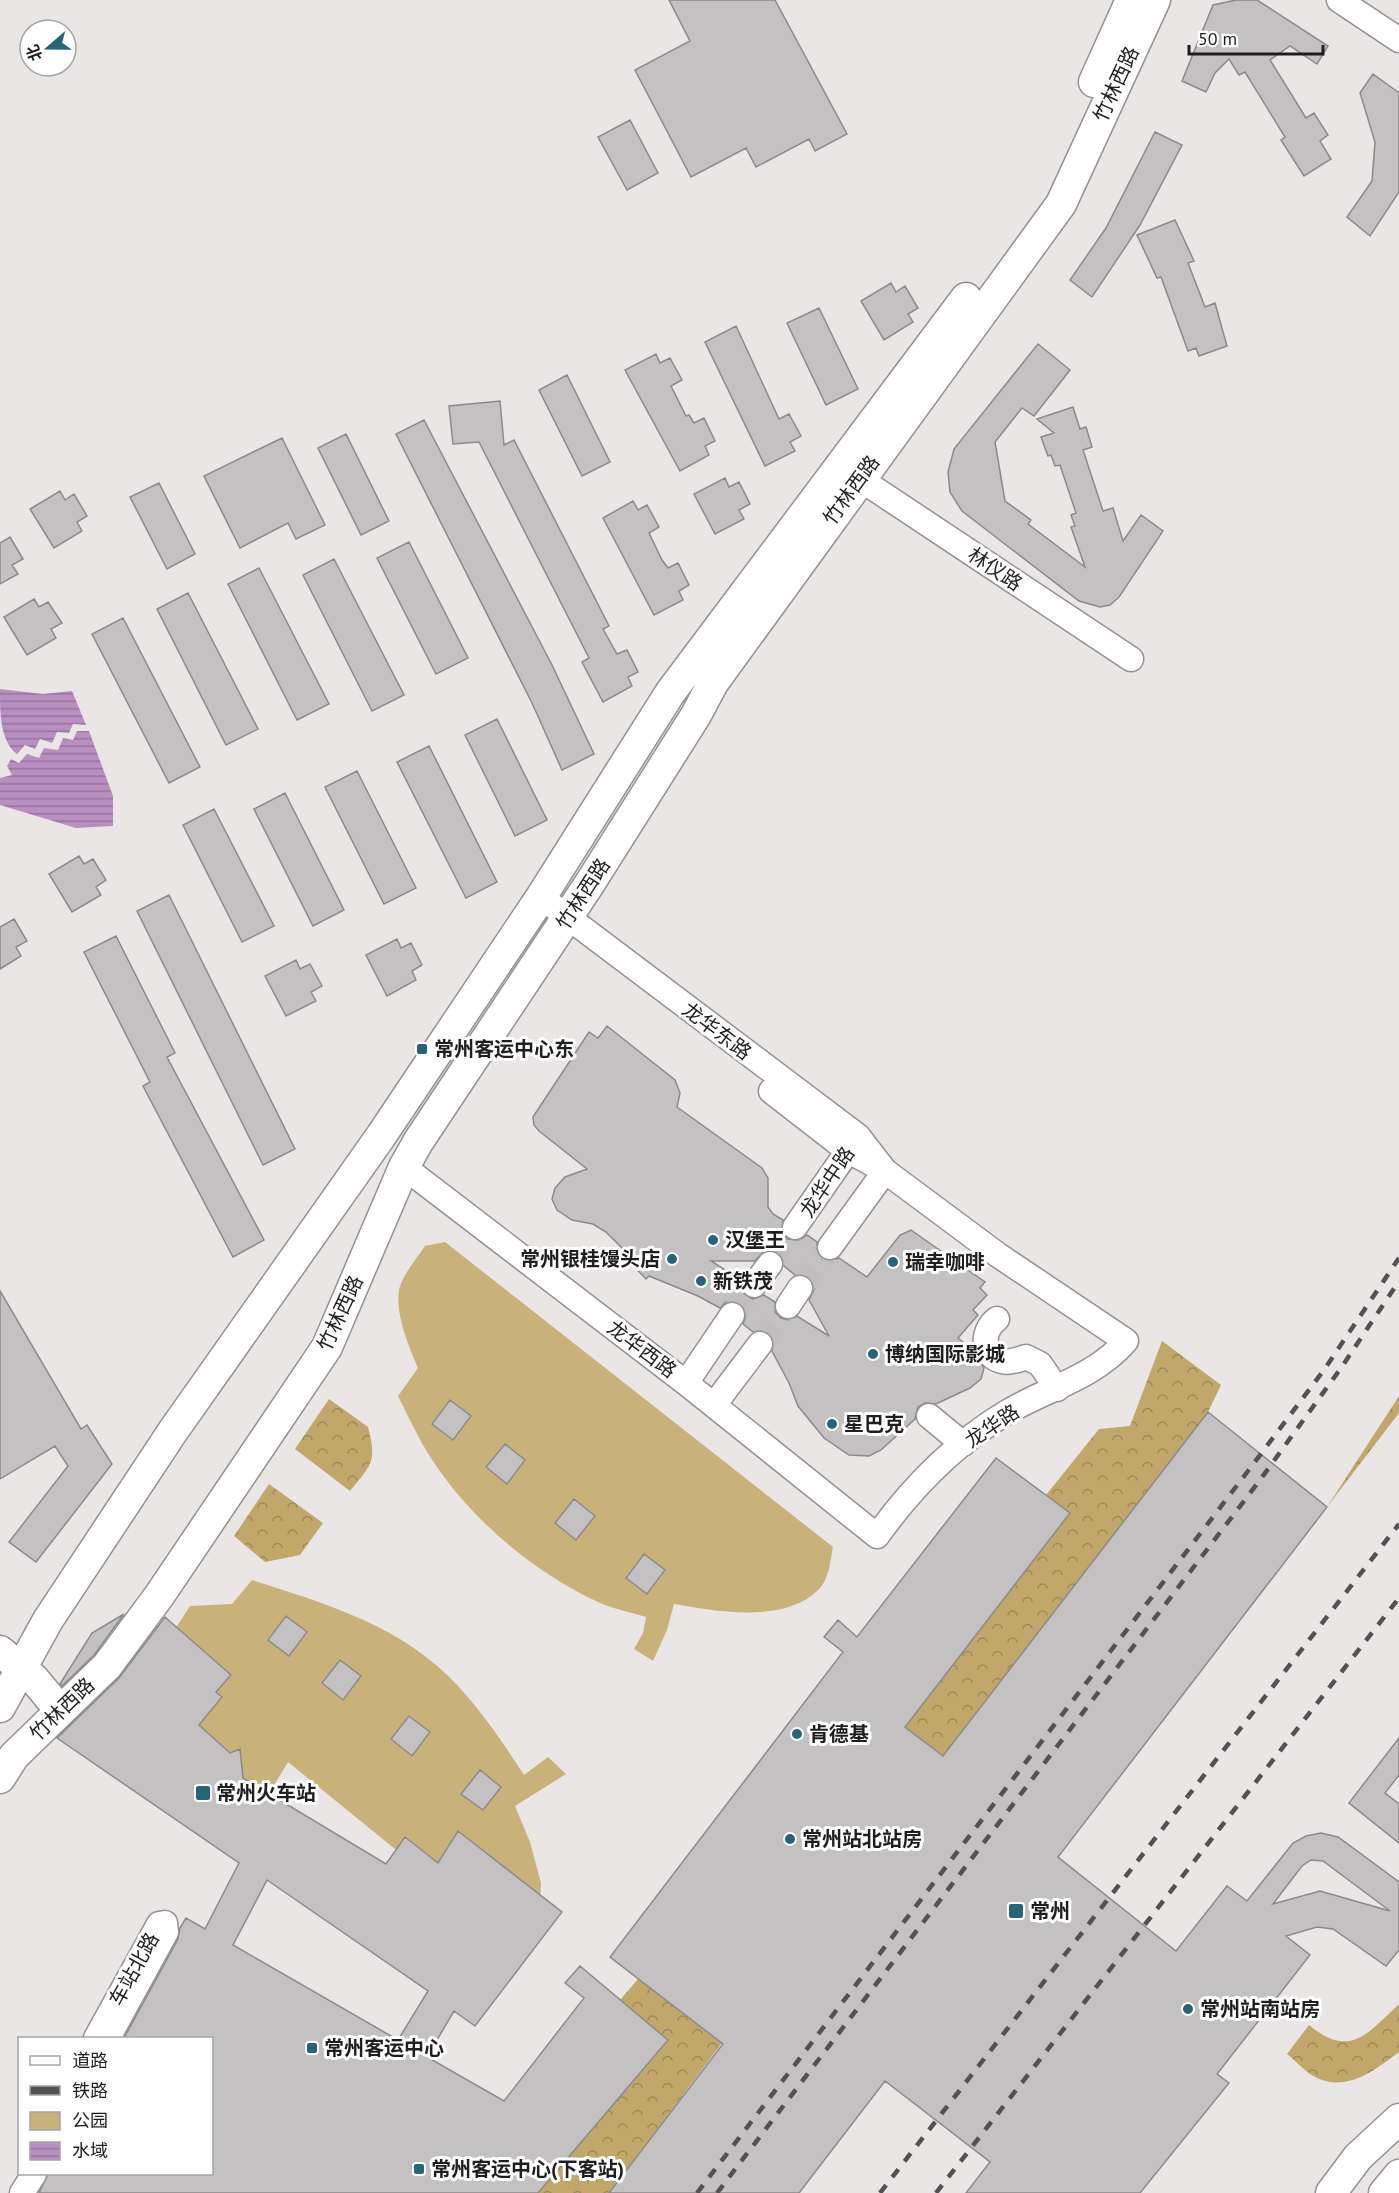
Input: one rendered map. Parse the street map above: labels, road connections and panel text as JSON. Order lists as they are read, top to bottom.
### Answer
{
  "streets": {
    "main road": ["竹林西路"],
    "street": [
      "林仪路",
      "龙华东路",
      "龙华中路",
      "龙华西路",
      "龙华路",
      "车站北路"
    ]
  },
  "crossings": [
    ["竹林西路", "林仪路"],
    ["竹林西路", "龙华东路"],
    ["竹林西路", "龙华西路"],
    ["龙华东路", "龙华中路"],
    ["龙华东路", "龙华路"],
    ["龙华西路", "龙华路"]
  ],
  "places": {
    "transit": [
      "常州客运中心东",
      "常州火车站",
      "常州",
      "常州客运中心",
      "常州客运中心(下客站)"
    ],
    "other": [
      "汉堡王",
      "常州银桂馒头店",
      "瑞幸咖啡",
      "新铁茂",
      "博纳国际影城",
      "星巴克",
      "肯德基",
      "常州站北站房",
      "常州站南站房"
    ]
  },
  "legend": [
    "道路",
    "铁路",
    "公园",
    "水域"
  ],
  "scale_bar": "50 m",
  "north": "left"
}
